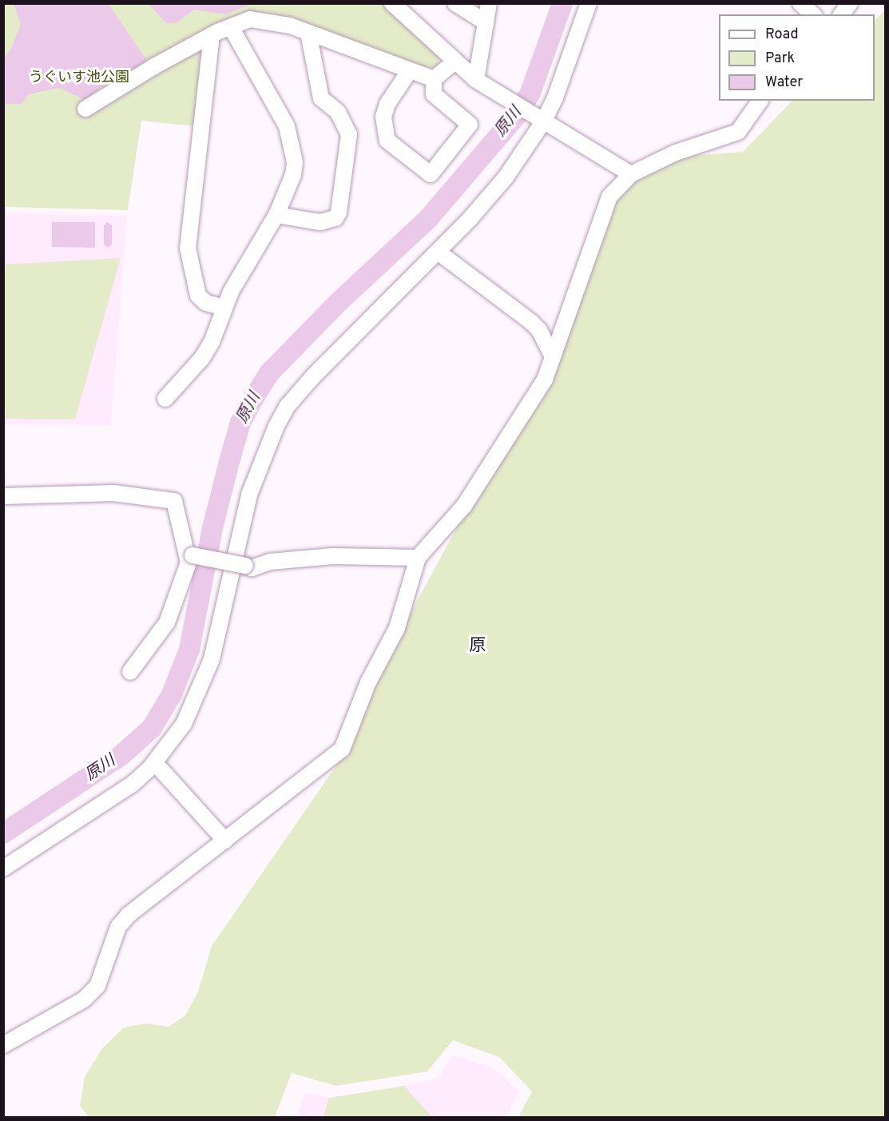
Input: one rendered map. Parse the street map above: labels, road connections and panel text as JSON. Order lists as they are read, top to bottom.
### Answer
{
  "districts": ["原"],
  "water": ["原川"],
  "parks": ["うぐいす池公園"],
  "legend": ["Road", "Park", "Water"]
}
